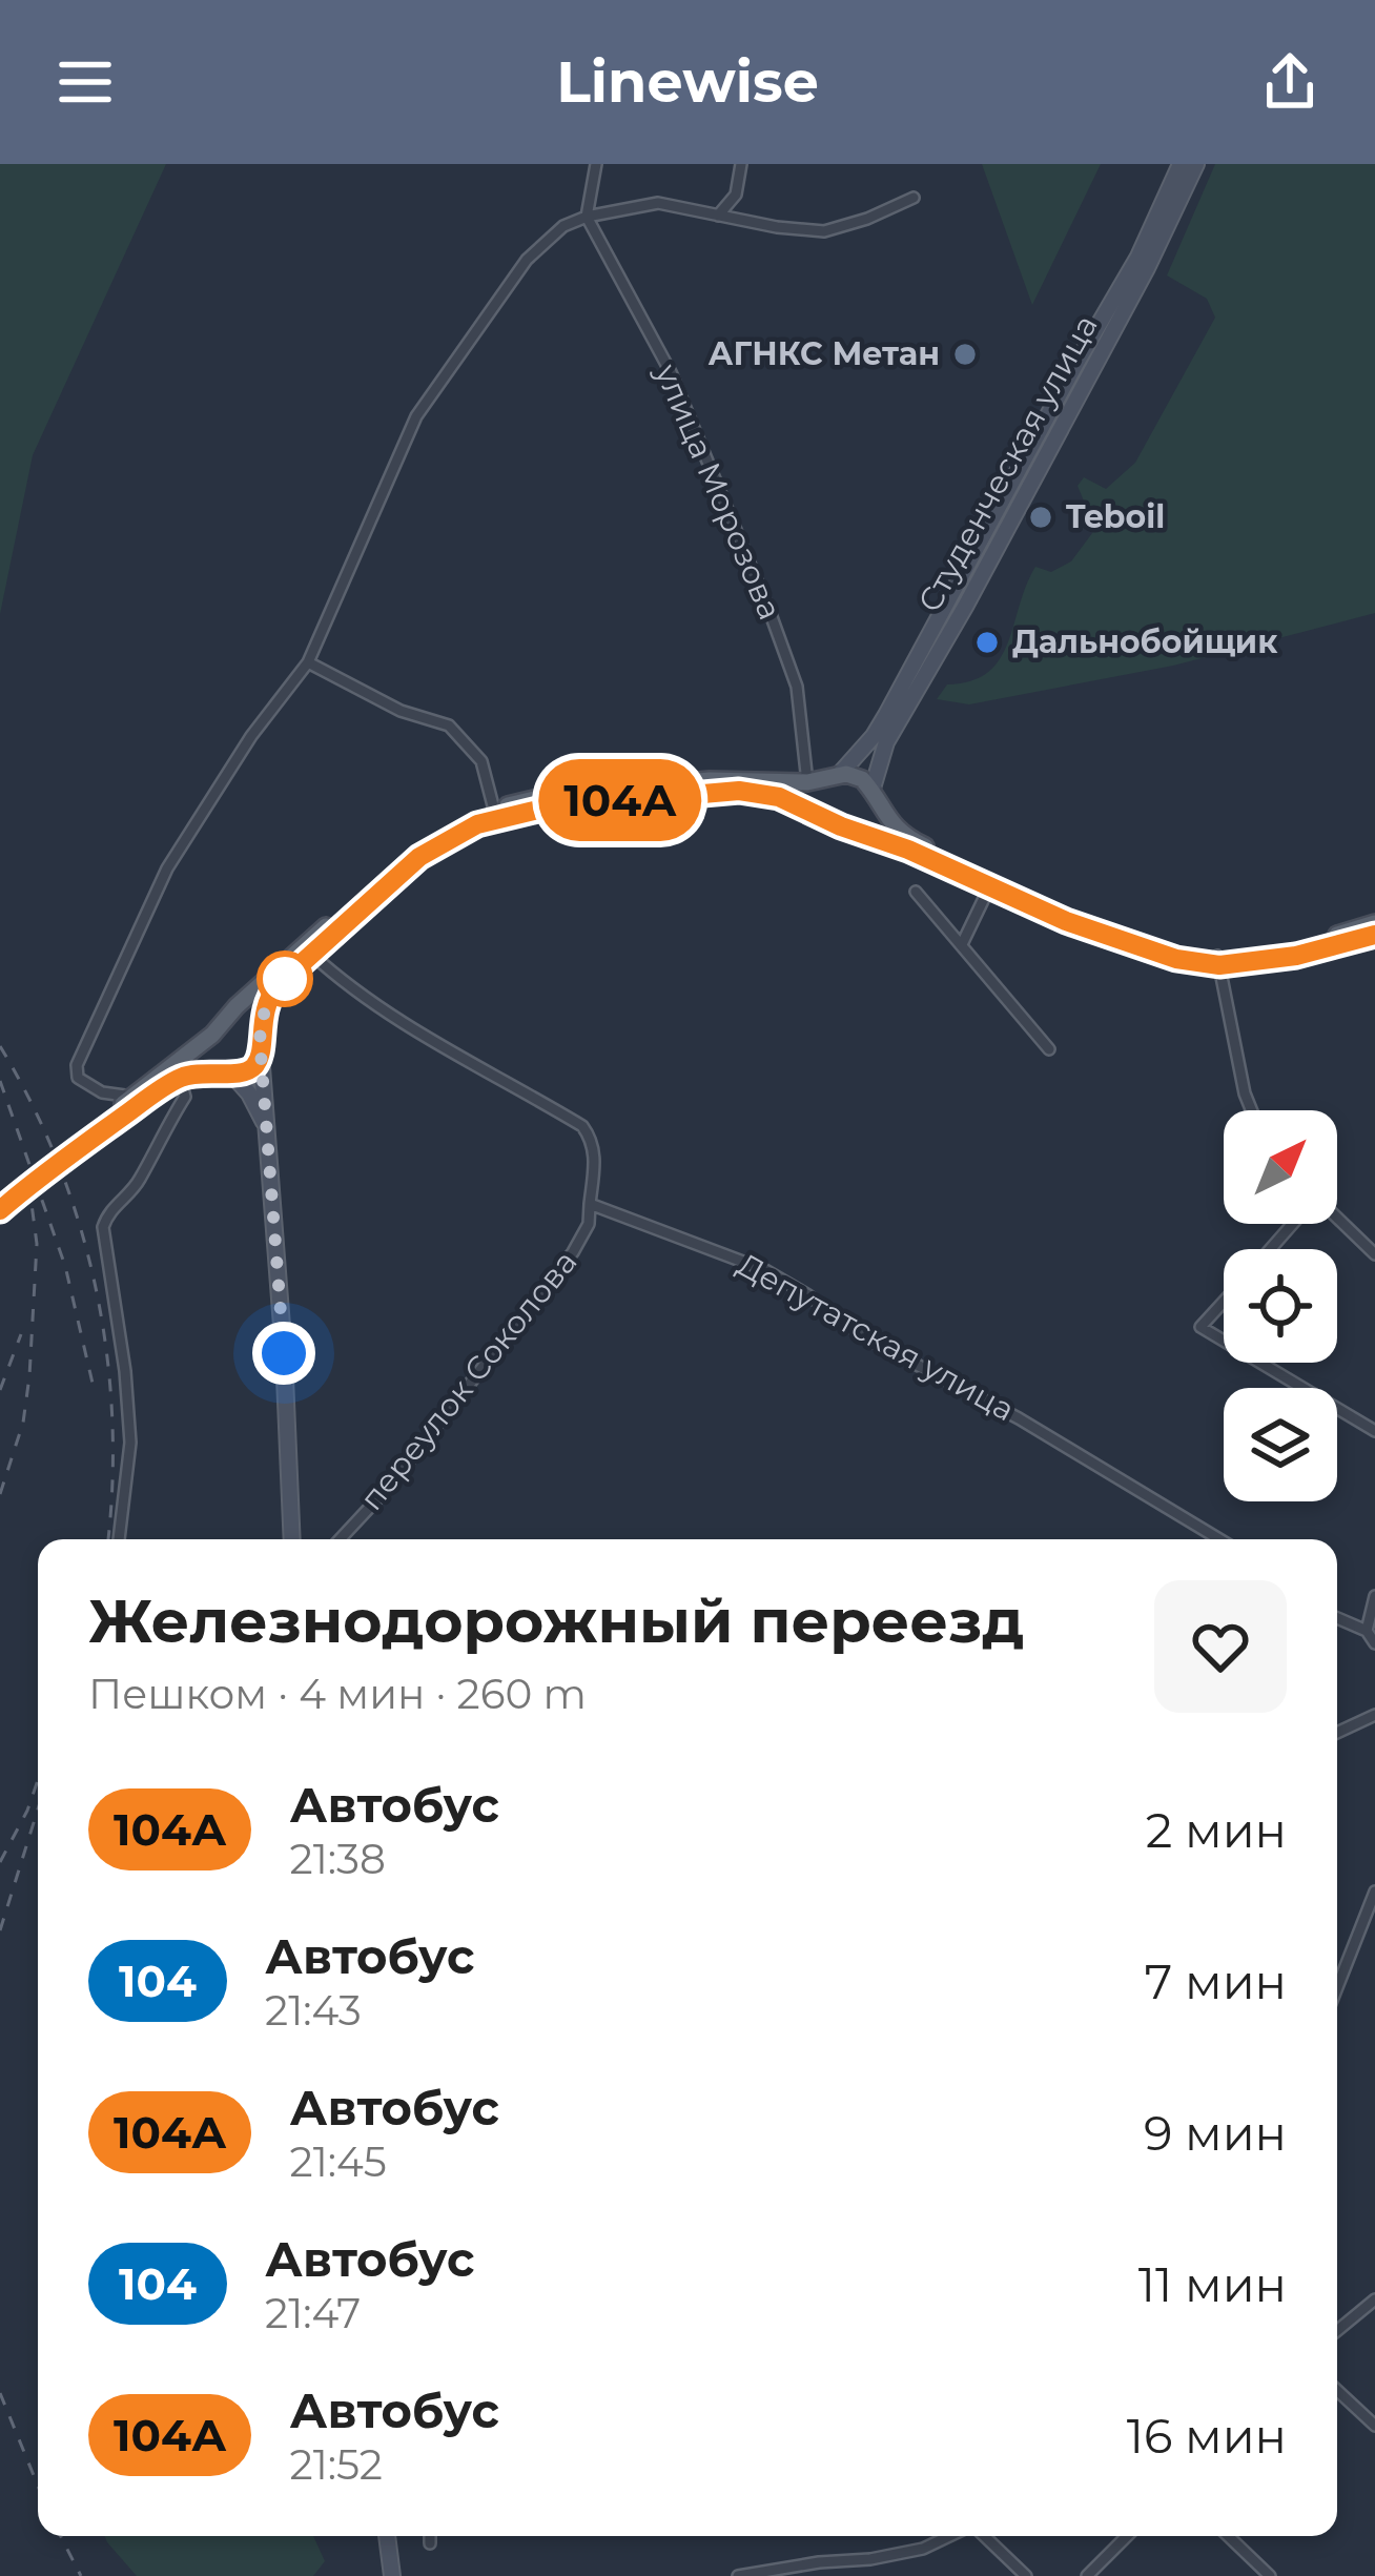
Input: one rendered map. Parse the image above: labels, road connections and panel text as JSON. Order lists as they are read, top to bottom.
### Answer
{
  "streets": {
    "main road": ["Студенческая улица"],
    "street": ["улица Морозова", "Депутатская улица", "переулок Соколова"]
  },
  "crossings": [
    ["Депутатская улица", "переулок Соколова"]
  ],
  "places": ["АГНКС Метан", "Teboil", "Дальнобойщик"],
  "lines": ["bus line 104А"],
  "north": "top right",
  "page": {
    "header": "Linewise",
    "on_map": "104А",
    "heading": ["Железнодорожный переезд", "Пешком · 4 мин · 260 m"],
    "list": [
      {
        "mark": "104А",
        "name": "Автобус",
        "note": "21:38",
        "value": "2 мин"
      },
      {
        "mark": "104",
        "name": "Автобус",
        "note": "21:43",
        "value": "7 мин"
      },
      {
        "mark": "104А",
        "name": "Автобус",
        "note": "21:45",
        "value": "9 мин"
      },
      {
        "mark": "104",
        "name": "Автобус",
        "note": "21:47",
        "value": "11 мин"
      },
      {
        "mark": "104А",
        "name": "Автобус",
        "note": "21:52",
        "value": "16 мин"
      }
    ]
  }
}
